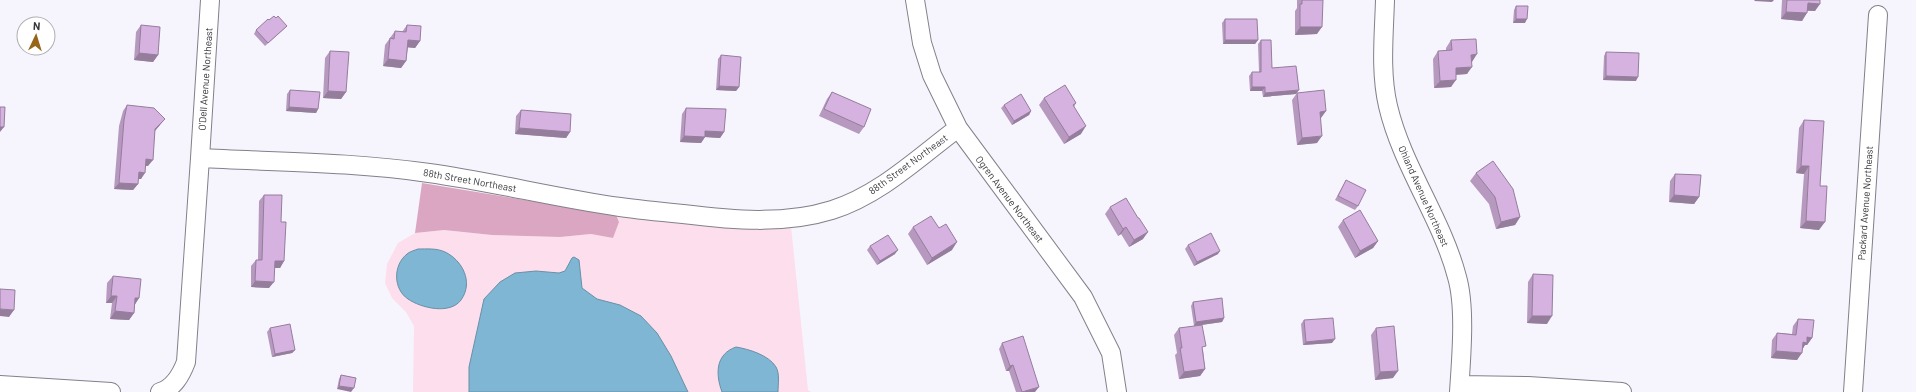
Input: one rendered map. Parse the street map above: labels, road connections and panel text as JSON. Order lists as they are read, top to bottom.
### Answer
{
  "streets": {
    "street": [
      "O'Dell Avenue Northeast",
      "88th Street Northeast",
      "Ohland Avenue Northeast",
      "Ogren Avenue Northeast",
      "Packard Avenue Northeast"
    ]
  },
  "crossings": [
    ["O'Dell Avenue Northeast", "88th Street Northeast"],
    ["88th Street Northeast", "Ogren Avenue Northeast"]
  ],
  "north": "top"
}
